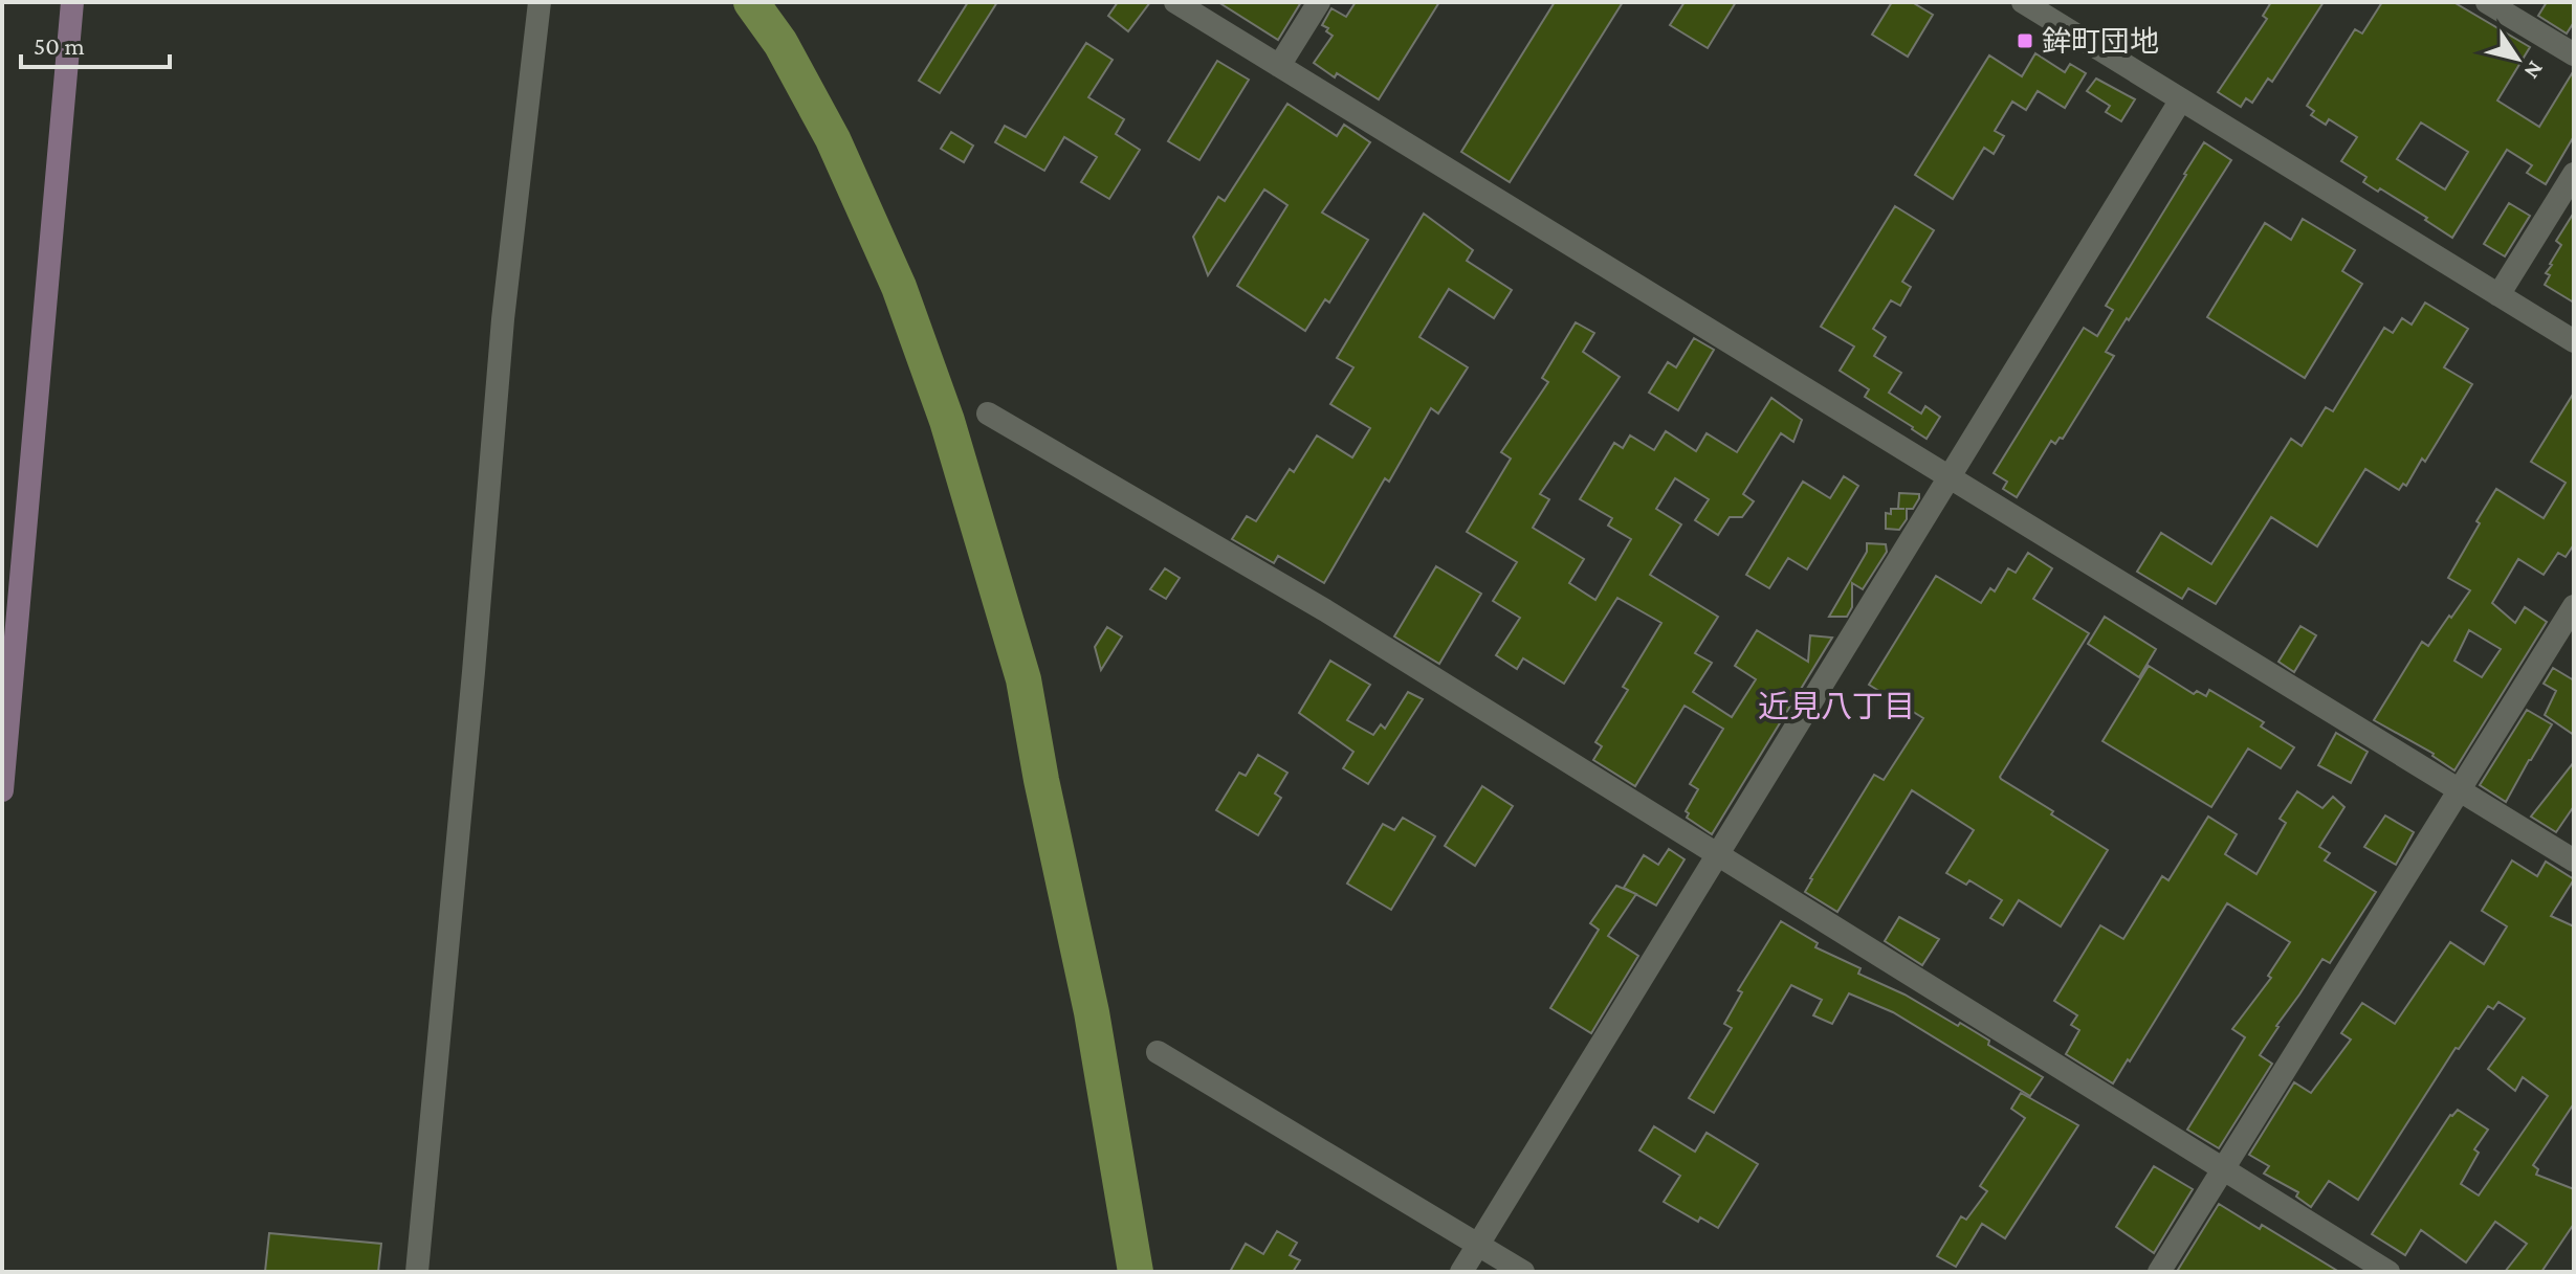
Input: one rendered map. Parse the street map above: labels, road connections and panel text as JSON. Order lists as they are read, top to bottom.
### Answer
{
  "districts": ["近見八丁目"],
  "places": {
    "transit": ["鉾町団地"]
  },
  "scale_bar": "50 m",
  "north": "bottom right"
}
